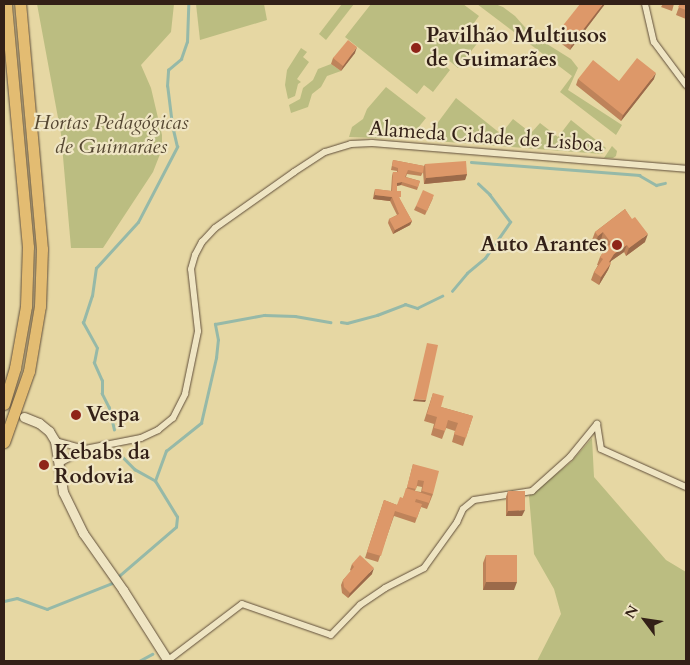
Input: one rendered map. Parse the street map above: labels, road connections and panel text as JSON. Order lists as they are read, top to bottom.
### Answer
{
  "streets": {
    "street": ["Alameda Cidade de Lisboa"]
  },
  "parks": ["Hortas Pedagógicas de Guimarães"],
  "places": [
    "Pavilhão Multiusos de Guimarães",
    "Auto Arantes",
    "Vespa",
    "Kebabs da Rodovia"
  ],
  "north": "top left"
}
